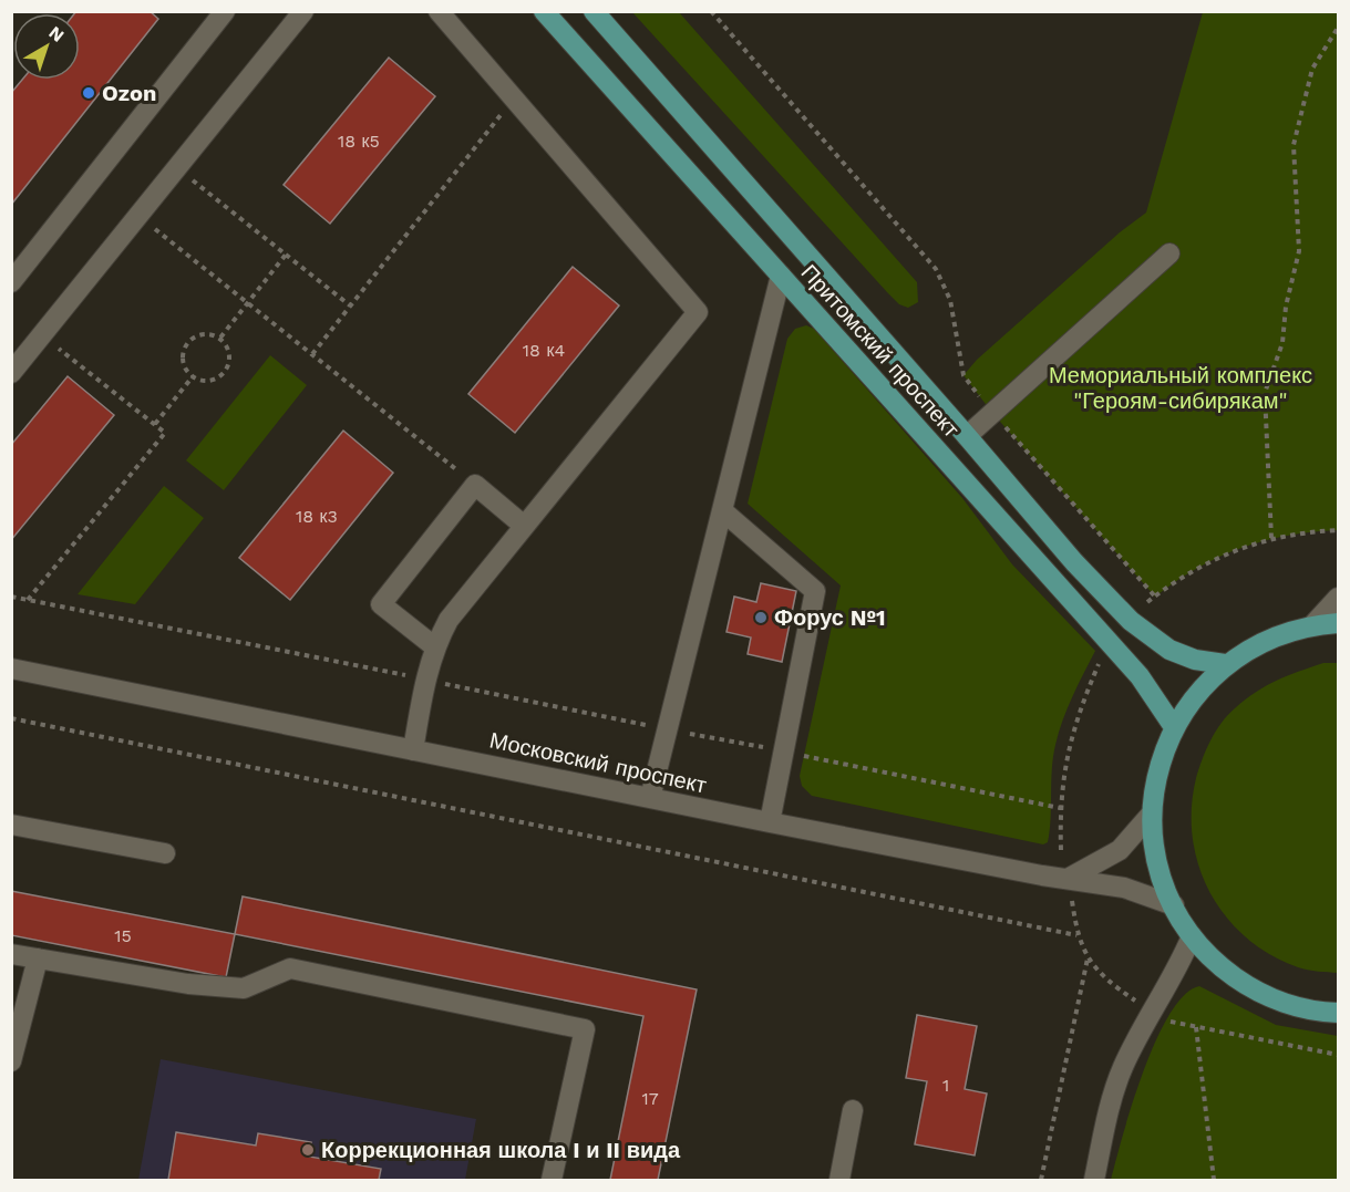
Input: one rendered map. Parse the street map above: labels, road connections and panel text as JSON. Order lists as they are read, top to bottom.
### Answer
{
  "streets": {
    "main road": ["Притомский проспект"],
    "street": ["Московский проспект"]
  },
  "parks": ["Мемориальный комплекс \"Героям-сибирякам\""],
  "places": ["Ozon", "Форус №1", "Коррекционная школа I и II вида"],
  "house_numbers": [
    "18 к5",
    "18 к4",
    "18 к3",
    "15",
    "1",
    "17"
  ],
  "north": "top right"
}
